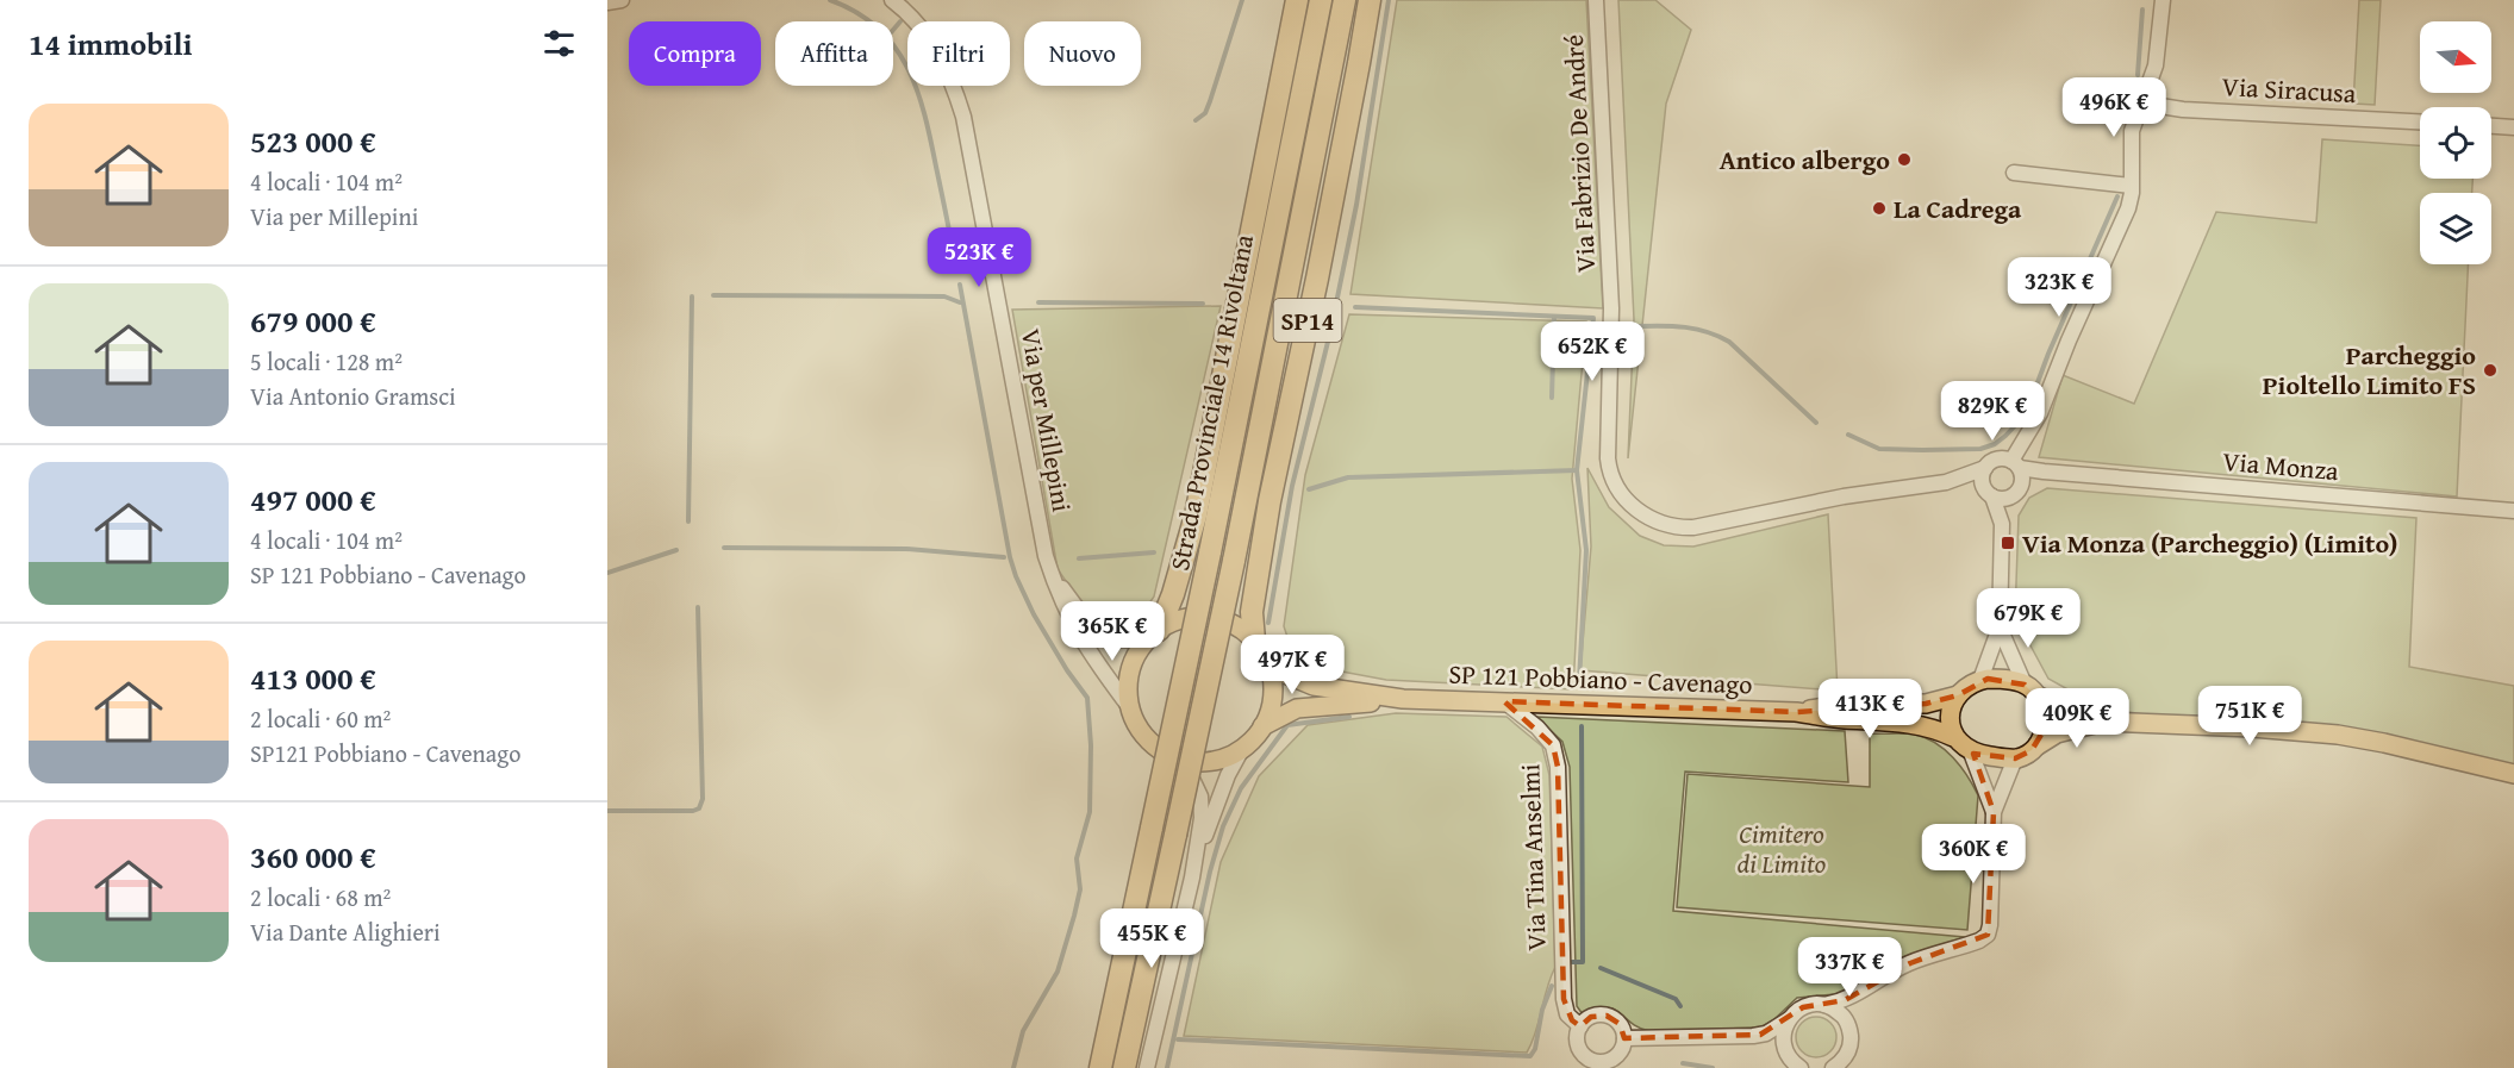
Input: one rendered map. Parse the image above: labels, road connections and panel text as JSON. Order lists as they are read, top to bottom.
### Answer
{
  "streets": {
    "highway": ["SP14", "Strada Provinciale 14 Rivoltana"],
    "main road": ["SP 121 Pobbiano - Cavenago"],
    "street": [
      "Via Siracusa",
      "Via Fabrizio De André",
      "Via per Millepini",
      "Via Monza",
      "Via Tina Anselmi"
    ]
  },
  "crossings": [
    ["SP14", "Via per Millepini"],
    ["SP14", "SP 121 Pobbiano - Cavenago"],
    ["Via per Millepini", "SP 121 Pobbiano - Cavenago"],
    ["SP 121 Pobbiano - Cavenago", "Via Tina Anselmi"]
  ],
  "parks": ["Cimitero di Limito"],
  "places": {
    "other": ["Antico albergo", "La Cadrega", "Parcheggio Pioltello Limito FS"],
    "transit": ["Via Monza (Parcheggio) (Limito)"]
  },
  "north": "right",
  "page": {
    "heading": "14 immobili",
    "chip": [
      "Compra",
      "Affitta",
      "Filtri",
      "Nuovo"
    ],
    "price": [
      "496K €",
      "523K €",
      "323K €",
      "652K €",
      "829K €",
      "679K €",
      "365K €",
      "497K €",
      "413K €",
      "751K €",
      "409K €",
      "360K €",
      "455K €",
      "337K €"
    ],
    "list": [
      {
        "name": "523 000 €",
        "note": "4 locali · 104 m² · Via per Millepini"
      },
      {
        "name": "679 000 €",
        "note": "5 locali · 128 m² · Via Antonio Gramsci"
      },
      {
        "name": "497 000 €",
        "note": "4 locali · 104 m² · SP 121 Pobbiano - Cavenago"
      },
      {
        "name": "413 000 €",
        "note": "2 locali · 60 m² · SP121 Pobbiano - Cavenago"
      },
      {
        "name": "360 000 €",
        "note": "2 locali · 68 m² · Via Dante Alighieri"
      }
    ]
  }
}
